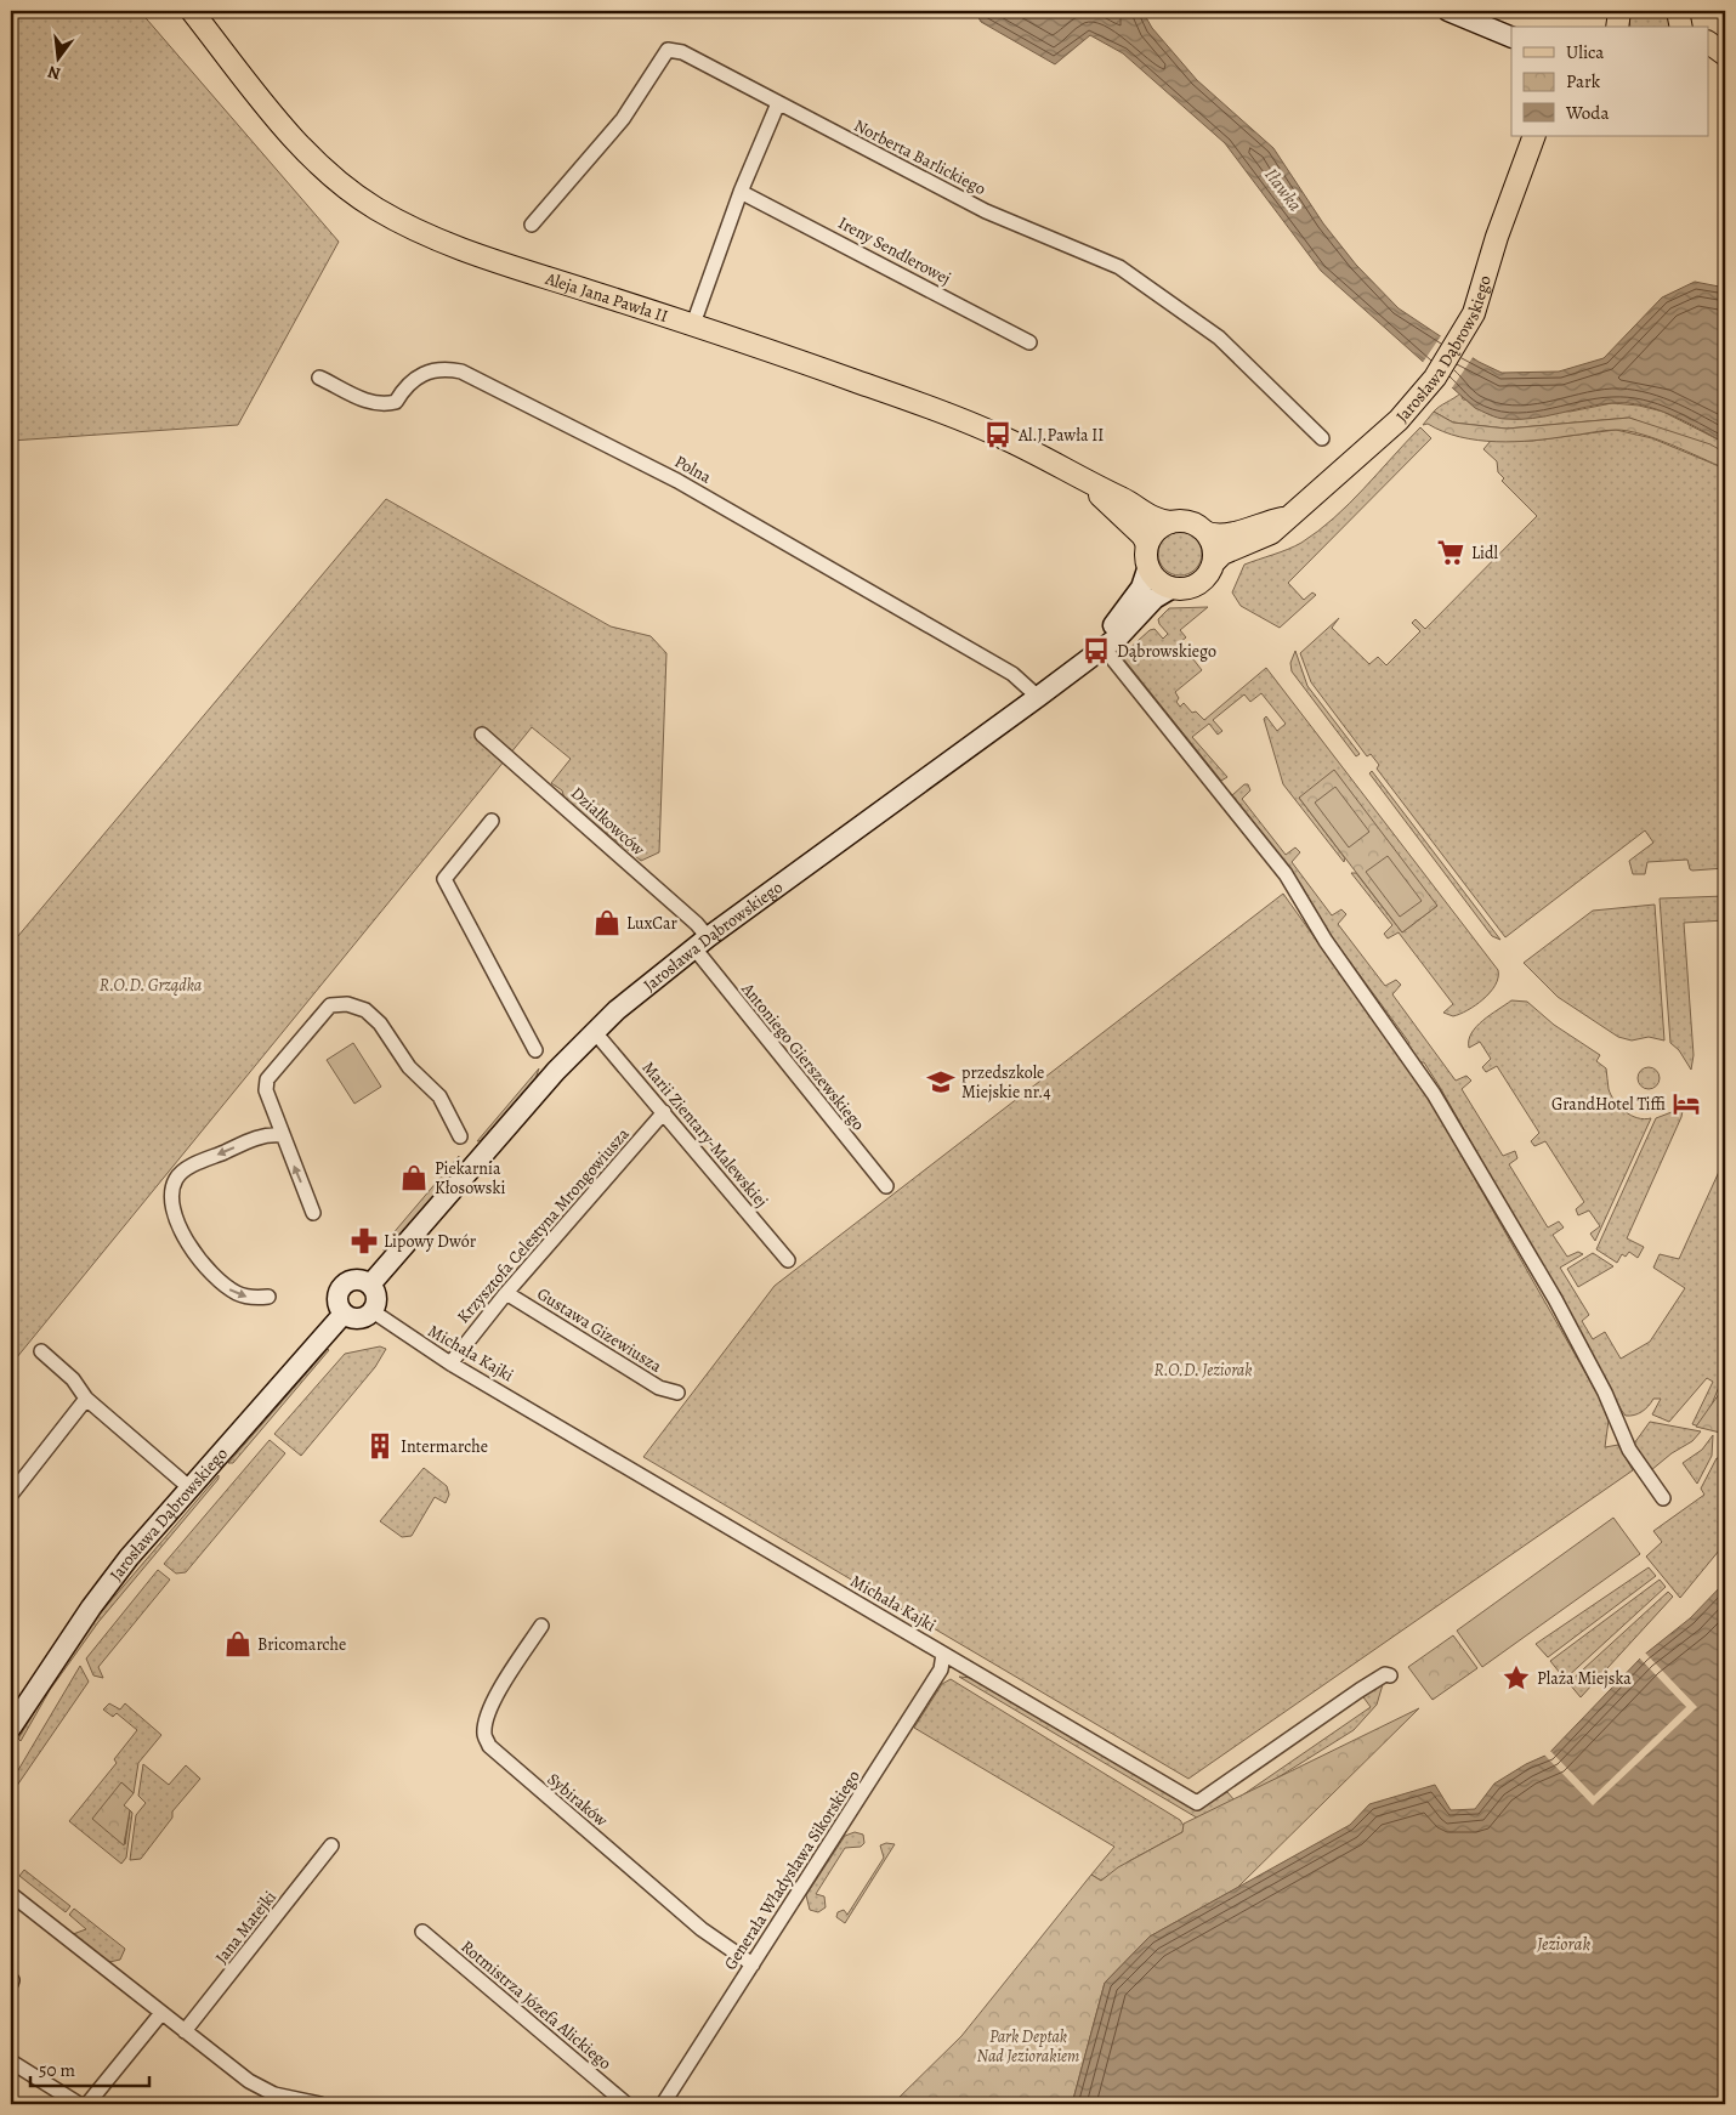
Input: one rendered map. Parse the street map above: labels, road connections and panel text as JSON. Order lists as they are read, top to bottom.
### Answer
{
  "streets": {
    "main road": ["Aleja Jana Pawła II", "Jarosława Dąbrowskiego"],
    "street": [
      "Norberta Barlickiego",
      "Ireny Sendlerowej",
      "Polna",
      "Działkowców",
      "Antoniego Gierszewskiego",
      "Marii Zientary-Malewskiej",
      "Krzysztofa Celestyna Mrongowiusza",
      "Gustawa Gizewiusza",
      "Michała Kajki",
      "Sybiraków",
      "Generała Władysława Sikorskiego",
      "Jana Matejki",
      "Rotmistrza Józefa Alickiego"
    ]
  },
  "crossings": [
    ["Aleja Jana Pawła II", "Jarosława Dąbrowskiego"],
    ["Jarosława Dąbrowskiego", "Polna"],
    ["Jarosława Dąbrowskiego", "Działkowców"],
    ["Jarosława Dąbrowskiego", "Antoniego Gierszewskiego"],
    ["Jarosława Dąbrowskiego", "Marii Zientary-Malewskiej"],
    ["Jarosława Dąbrowskiego", "Michała Kajki"],
    ["Działkowców", "Antoniego Gierszewskiego"],
    ["Marii Zientary-Malewskiej", "Krzysztofa Celestyna Mrongowiusza"],
    ["Krzysztofa Celestyna Mrongowiusza", "Gustawa Gizewiusza"],
    ["Krzysztofa Celestyna Mrongowiusza", "Michała Kajki"],
    ["Michała Kajki", "Generała Władysława Sikorskiego"],
    ["Sybiraków", "Generała Władysława Sikorskiego"]
  ],
  "water": ["Iławka", "Jeziorak"],
  "parks": ["R.O.D. Grządka", "R.O.D. Jeziorak", "Park Deptak Nad Jeziorakiem"],
  "places": {
    "bus stop": ["Al.J.Pawła II", "Dąbrowskiego"],
    "supermarket": ["Lidl"],
    "shop": ["LuxCar", "Piekarnia Kłosowski", "Bricomarche"],
    "school or university": ["przedszkole Miejskie nr.4"],
    "hotel": ["GrandHotel Tiffi"],
    "pharmacy": ["Lipowy Dwór"],
    "building": ["Intermarche"],
    "place": ["Plaża Miejska"]
  },
  "legend": ["Ulica", "Park", "Woda"],
  "scale_bar": "50 m",
  "north": "bottom"
}
